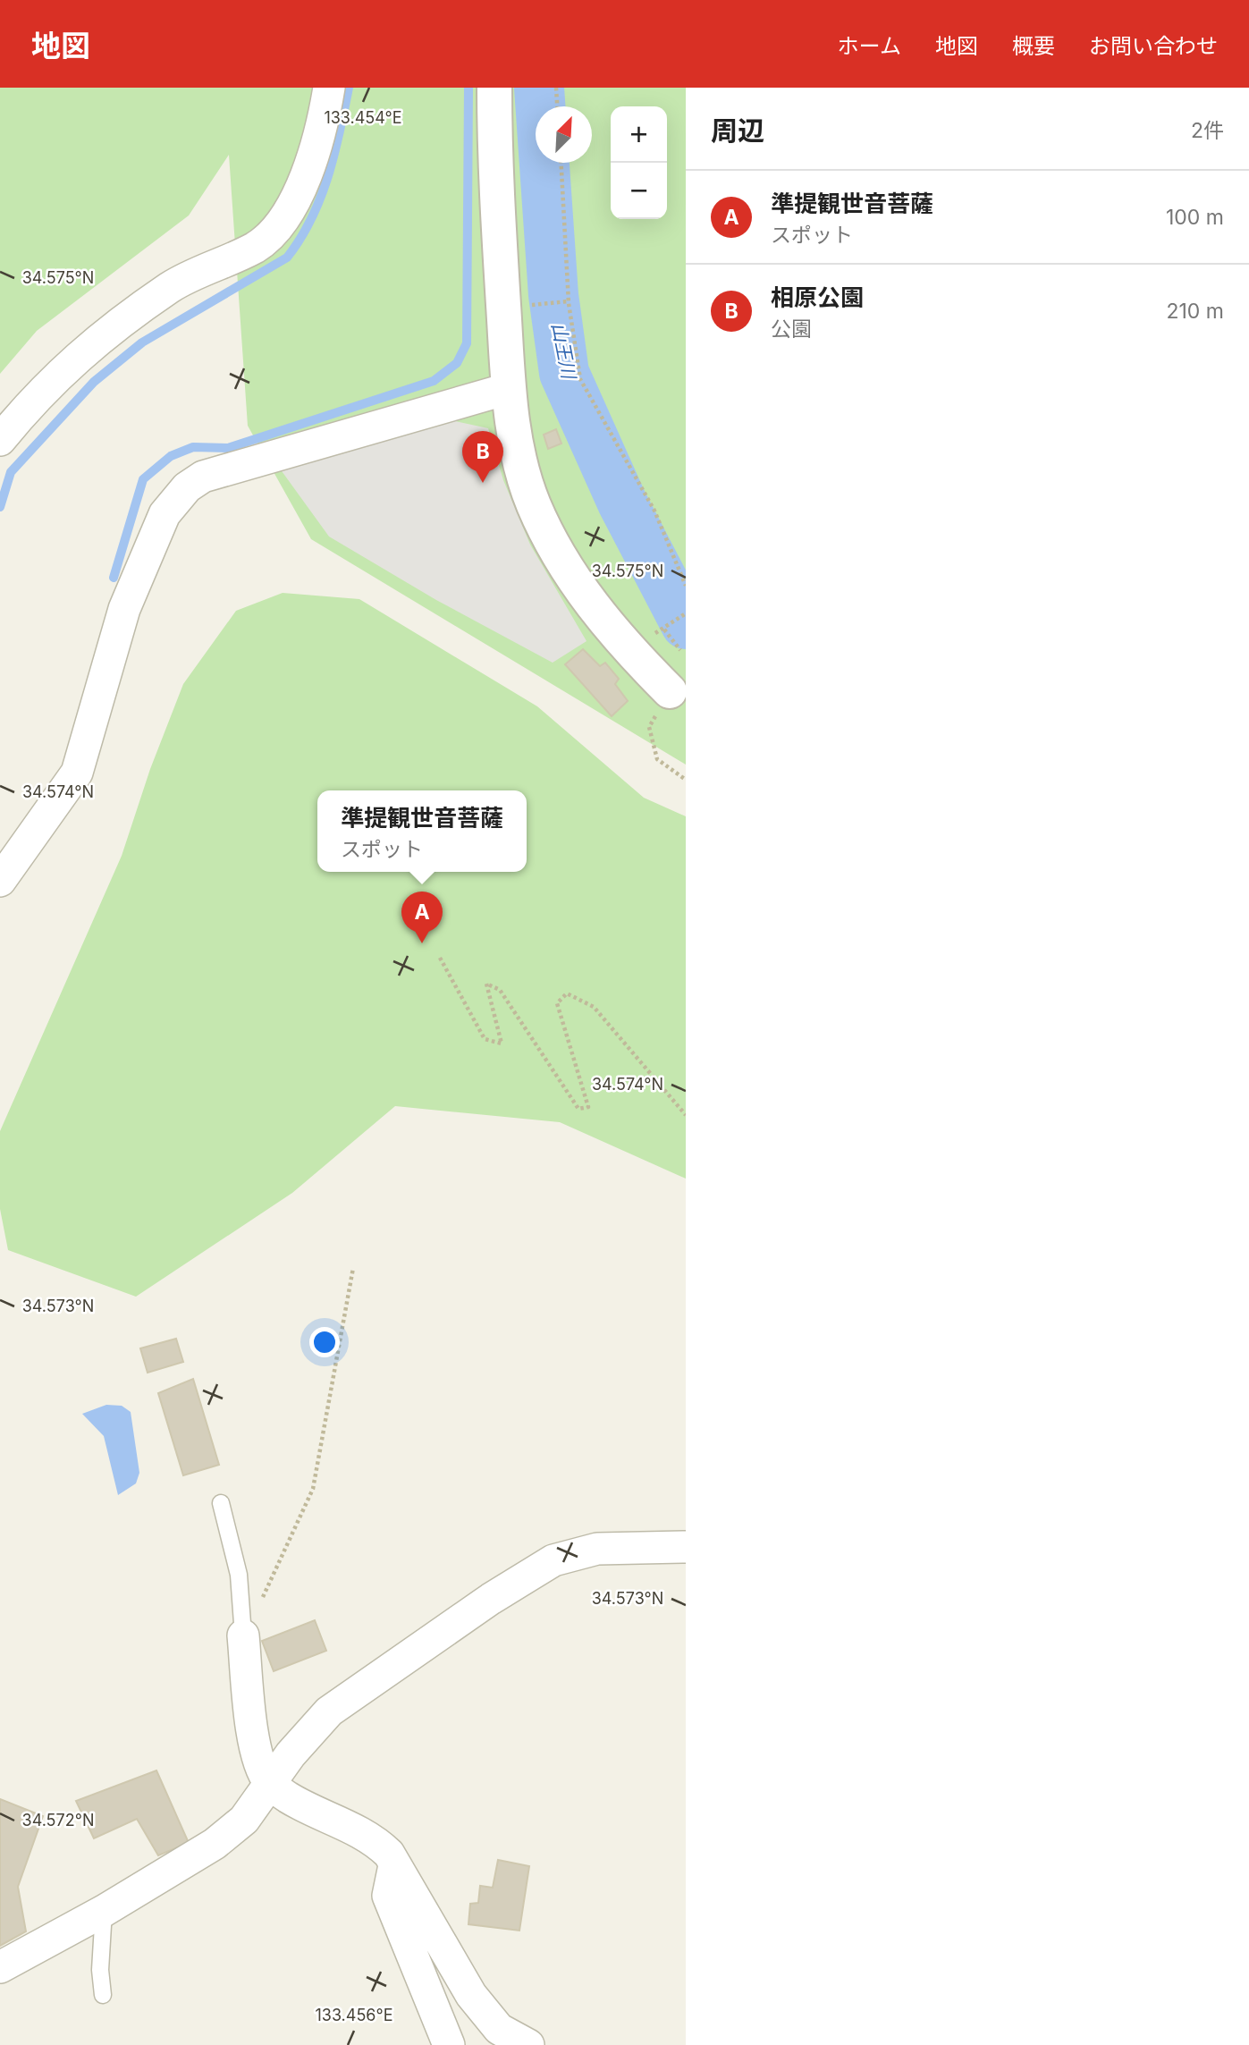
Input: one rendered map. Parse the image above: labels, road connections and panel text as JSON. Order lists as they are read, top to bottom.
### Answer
{
  "water": ["山王川"],
  "north": "top right",
  "page": {
    "header": "地図",
    "nav": [
      "ホーム",
      "地図",
      "概要",
      "お問い合わせ"
    ],
    "heading": ["周辺", "2件"],
    "map_buttons": ["+", "−"],
    "list": [
      {
        "mark": "A",
        "name": "準提観世音菩薩",
        "note": "スポット",
        "value": "100 m"
      },
      {
        "mark": "B",
        "name": "相原公園",
        "note": "公園",
        "value": "210 m"
      }
    ],
    "pins": ["B", "A"],
    "popup": ["準提観世音菩薩", "スポット"]
  },
  "coordinates": [
    "133.454°E",
    "34.575°N",
    "34.574°N",
    "34.573°N",
    "34.572°N",
    "133.456°E"
  ]
}
